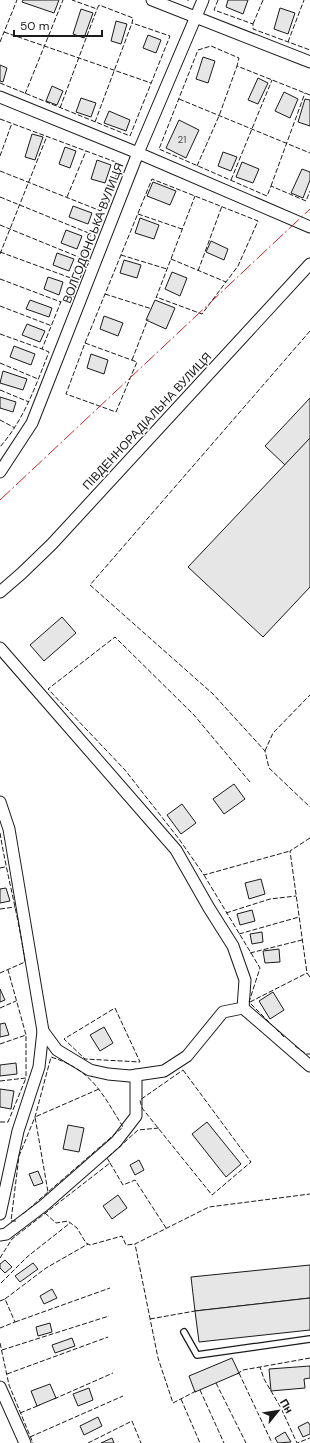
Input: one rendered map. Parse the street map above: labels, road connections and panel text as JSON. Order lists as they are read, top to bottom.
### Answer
{
  "streets": {
    "street": ["ВОЛГОДОНСЬКА ВУЛИЦЯ", "ПІВДЕННОРАДІАЛЬНА ВУЛИЦЯ"]
  },
  "house_numbers": ["21"],
  "scale_bar": "50 m",
  "north": "top right"
}
